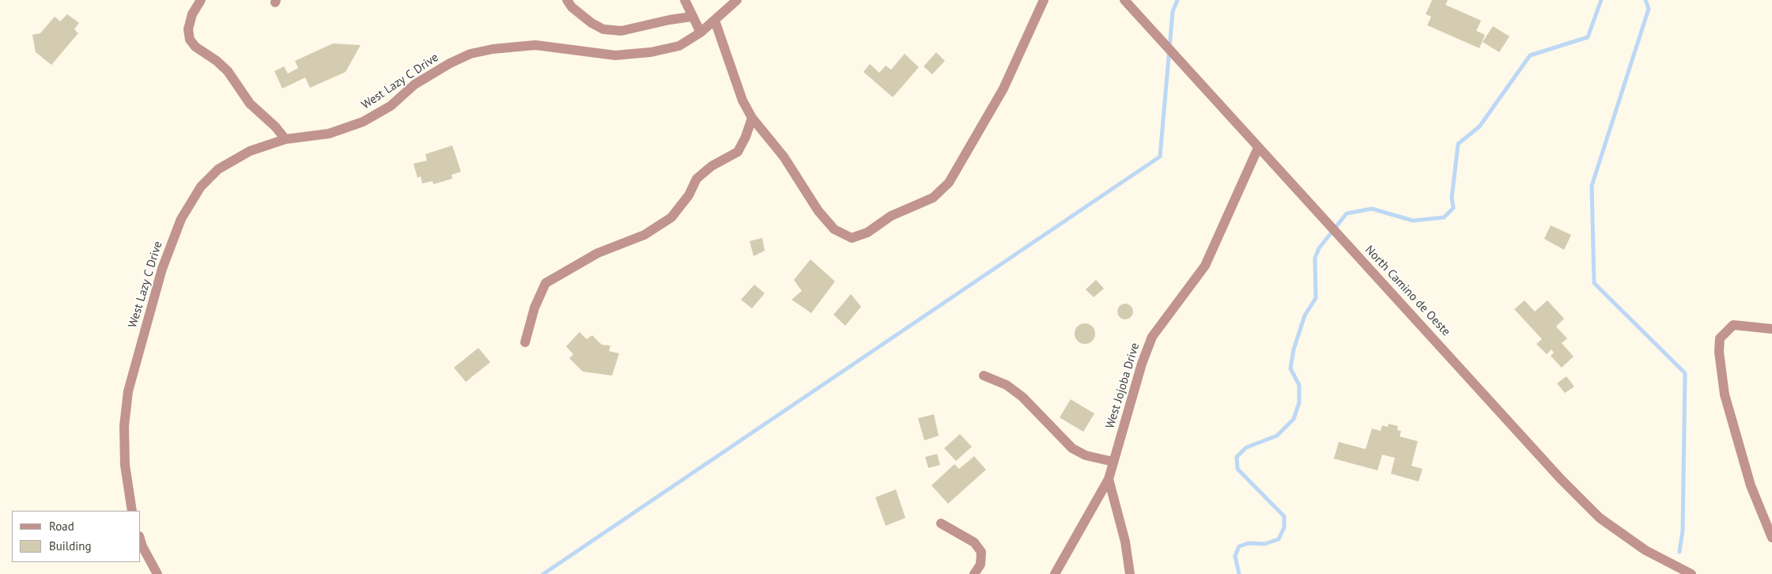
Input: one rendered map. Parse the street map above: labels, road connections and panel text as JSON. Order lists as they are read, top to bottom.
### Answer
{
  "streets": {
    "street": ["West Lazy C Drive", "North Camino de Oeste", "West Jojoba Drive"]
  },
  "crossings": [
    ["North Camino de Oeste", "West Jojoba Drive"]
  ],
  "legend": ["Road", "Building"]
}
